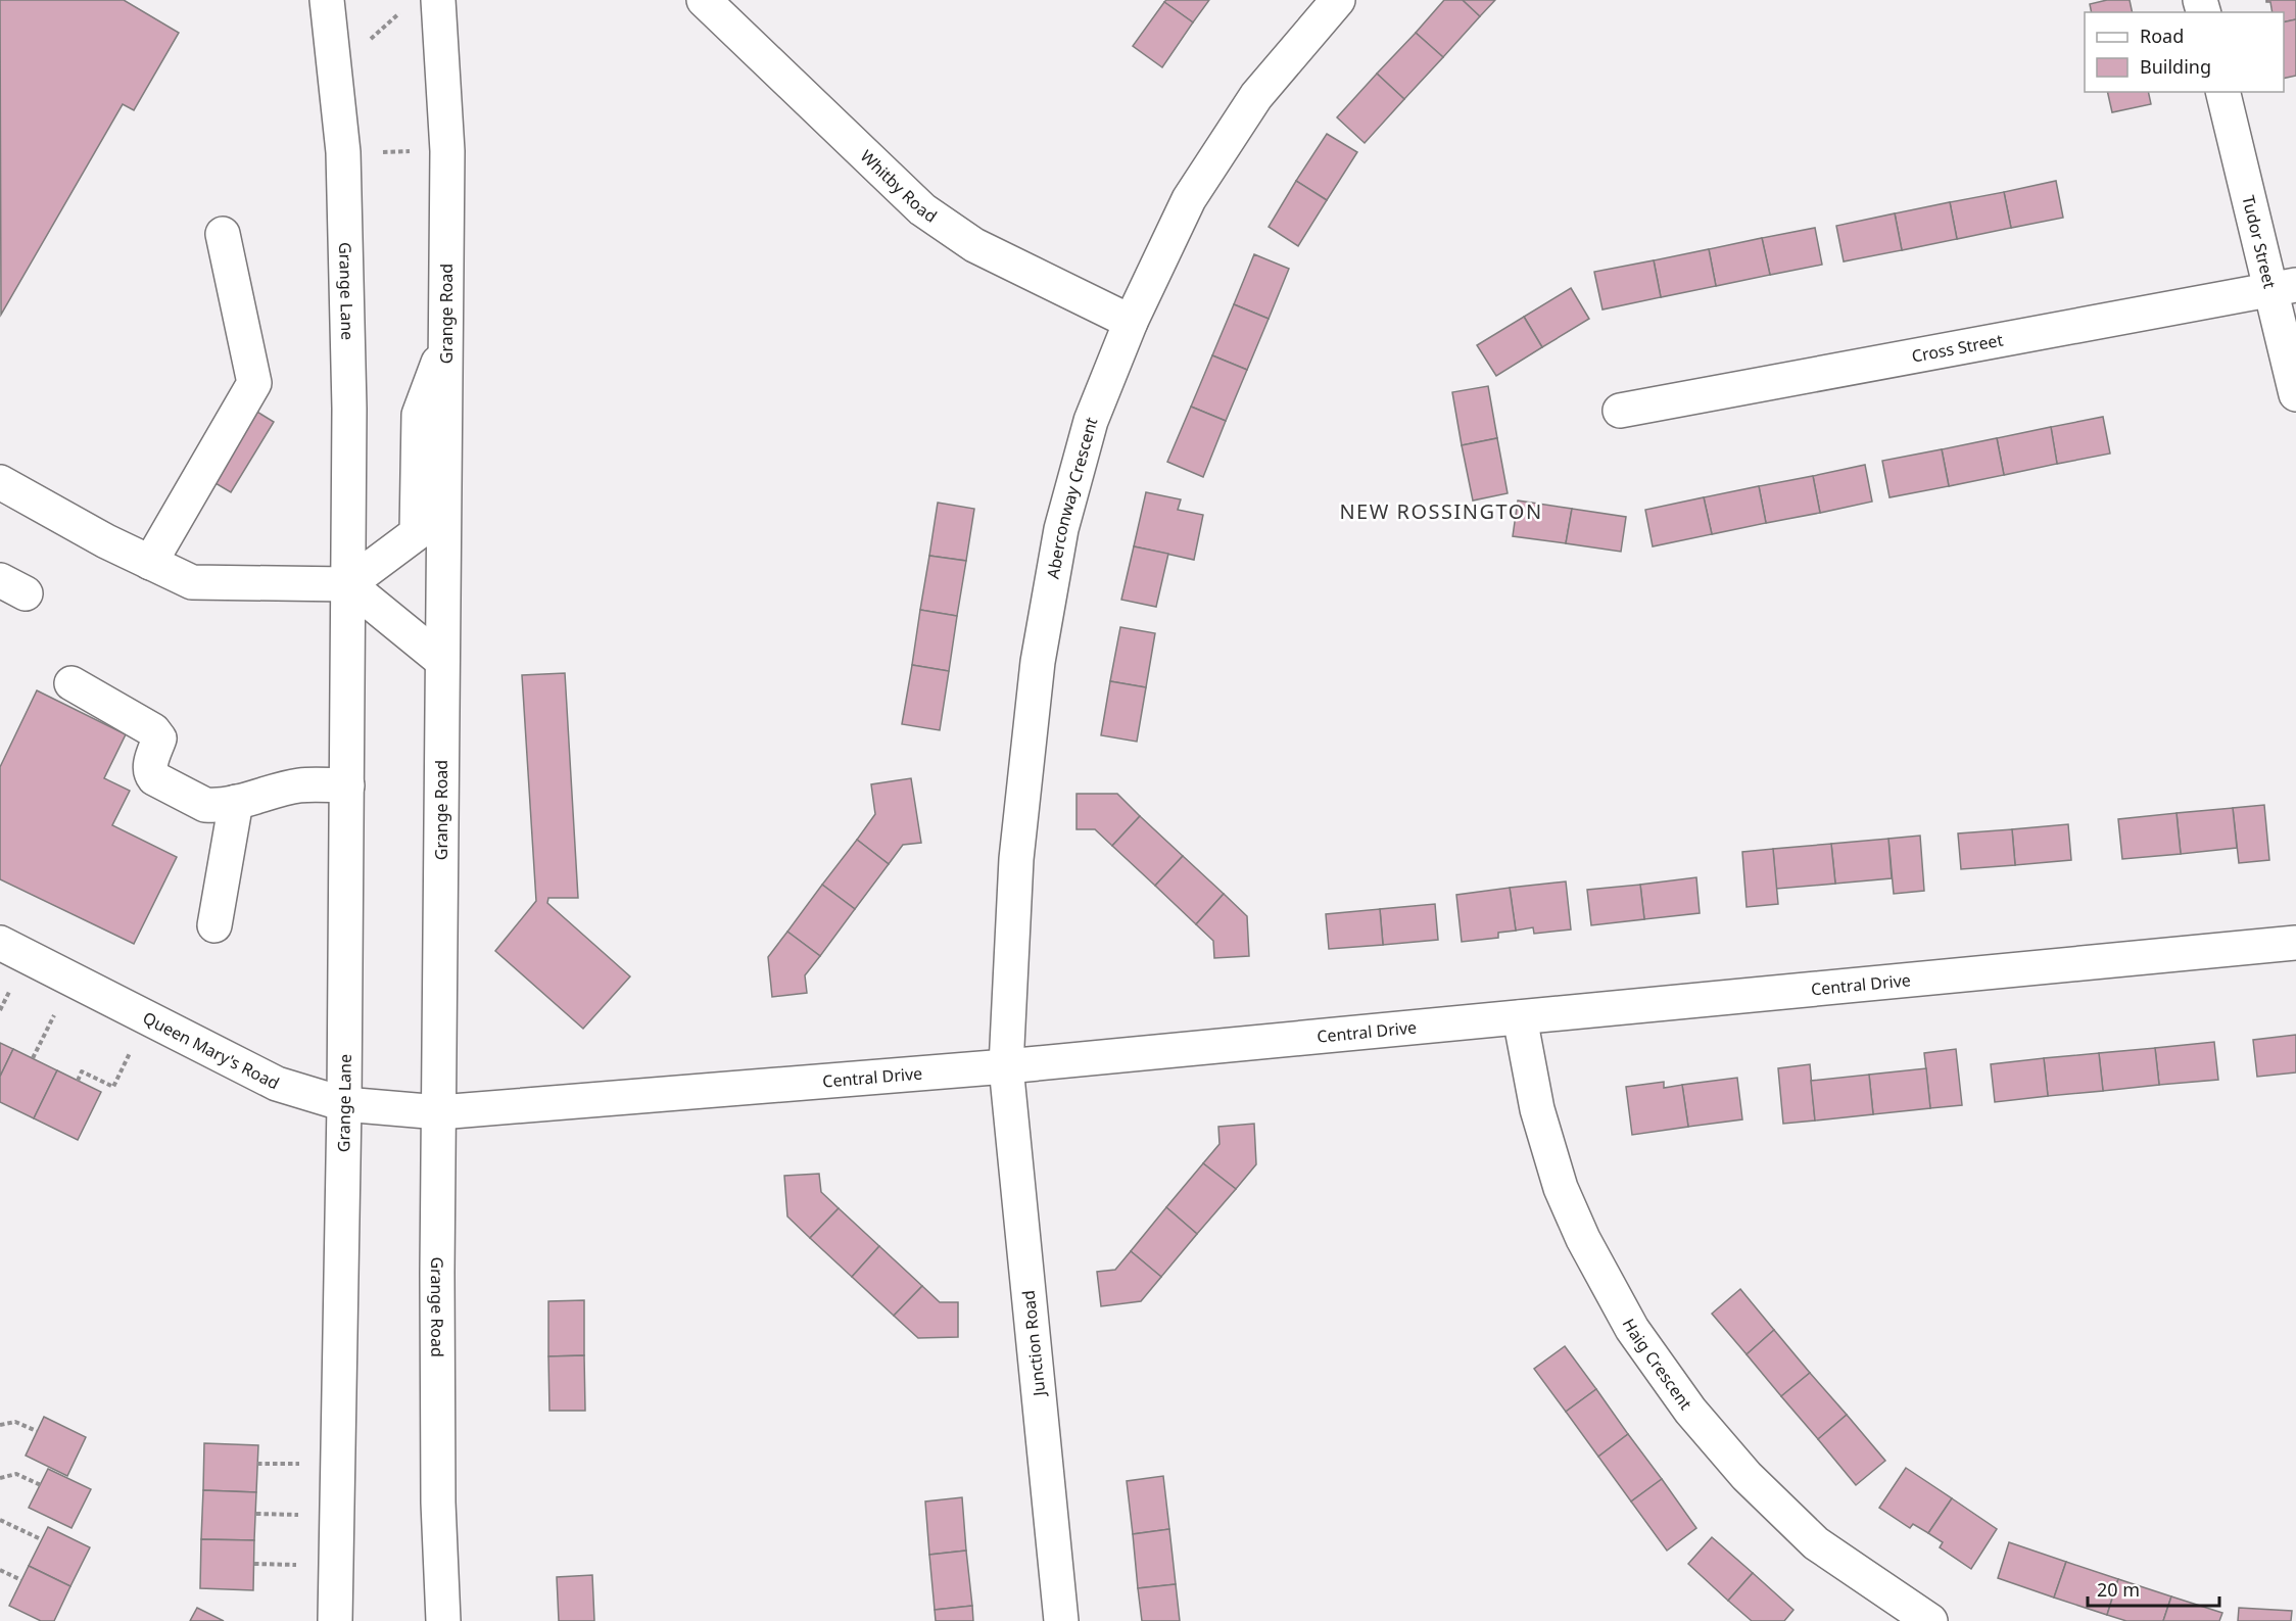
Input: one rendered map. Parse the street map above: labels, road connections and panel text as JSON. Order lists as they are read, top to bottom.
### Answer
{
  "streets": {
    "street": [
      "Whitby Road",
      "Tudor Street",
      "Grange Lane",
      "Grange Road",
      "Cross Street",
      "Aberconway Crescent",
      "Central Drive",
      "Queen Mary's Road",
      "Junction Road",
      "Haig Crescent"
    ]
  },
  "crossings": [
    ["Whitby Road", "Aberconway Crescent"],
    ["Tudor Street", "Cross Street"],
    ["Grange Lane", "Queen Mary's Road"],
    ["Grange Road", "Central Drive"],
    ["Grange Road", "Queen Mary's Road"],
    ["Aberconway Crescent", "Central Drive"],
    ["Aberconway Crescent", "Junction Road"],
    ["Central Drive", "Queen Mary's Road"],
    ["Central Drive", "Junction Road"],
    ["Central Drive", "Haig Crescent"]
  ],
  "districts": ["NEW ROSSINGTON"],
  "legend": ["Road", "Building"],
  "scale_bar": "20 m"
}
